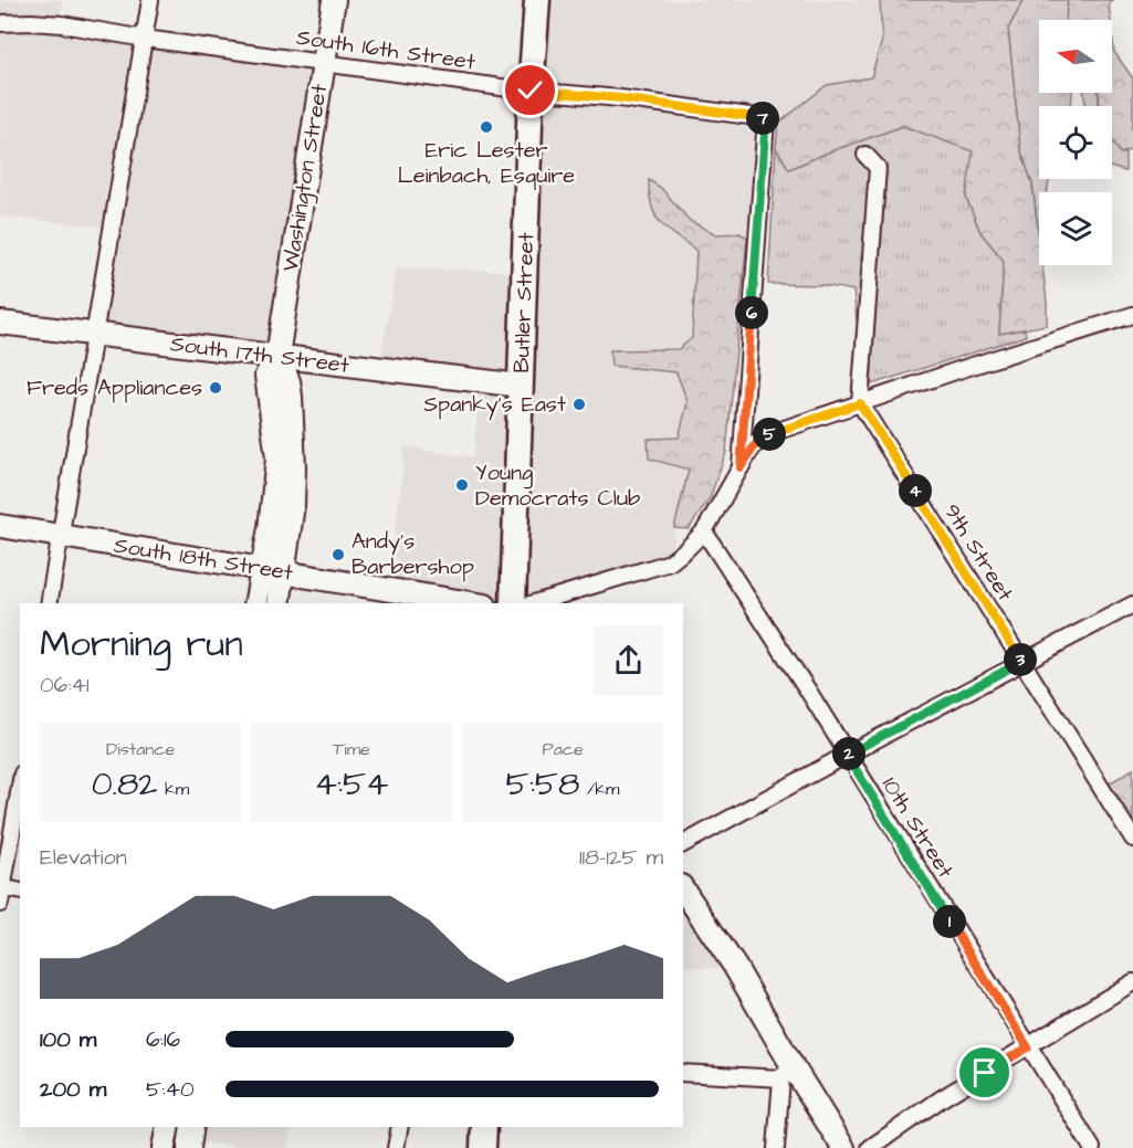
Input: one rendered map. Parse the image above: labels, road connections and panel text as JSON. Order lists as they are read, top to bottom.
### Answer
{
  "streets": {
    "main road": ["Butler Street"],
    "street": [
      "South 16th Street",
      "Washington Street",
      "South 17th Street",
      "9th Street",
      "South 18th Street",
      "10th Street"
    ]
  },
  "crossings": [
    ["South 16th Street", "Washington Street"],
    ["South 16th Street", "Butler Street"],
    ["Washington Street", "South 17th Street"],
    ["Washington Street", "South 18th Street"],
    ["Butler Street", "South 17th Street"]
  ],
  "places": [
    "Eric Lester Leinbach, Esquire",
    "Freds Appliances",
    "Spanky's East",
    "Young Democrats Club",
    "Andy's Barbershop"
  ],
  "north": "left",
  "page": {
    "pins": [
      "7",
      "6",
      "5",
      "4",
      "3",
      "2",
      "1"
    ],
    "heading": ["Morning run", "06:41"],
    "stats": [
      ["Distance", "0.82 km"],
      ["Time", "4:54"],
      ["Pace", "5:58 /km"]
    ],
    "chart": ["Elevation", "118–125 m"],
    "list": [
      {
        "name": "100 m",
        "note": "6:16"
      },
      {
        "name": "200 m",
        "note": "5:40"
      }
    ]
  }
}
